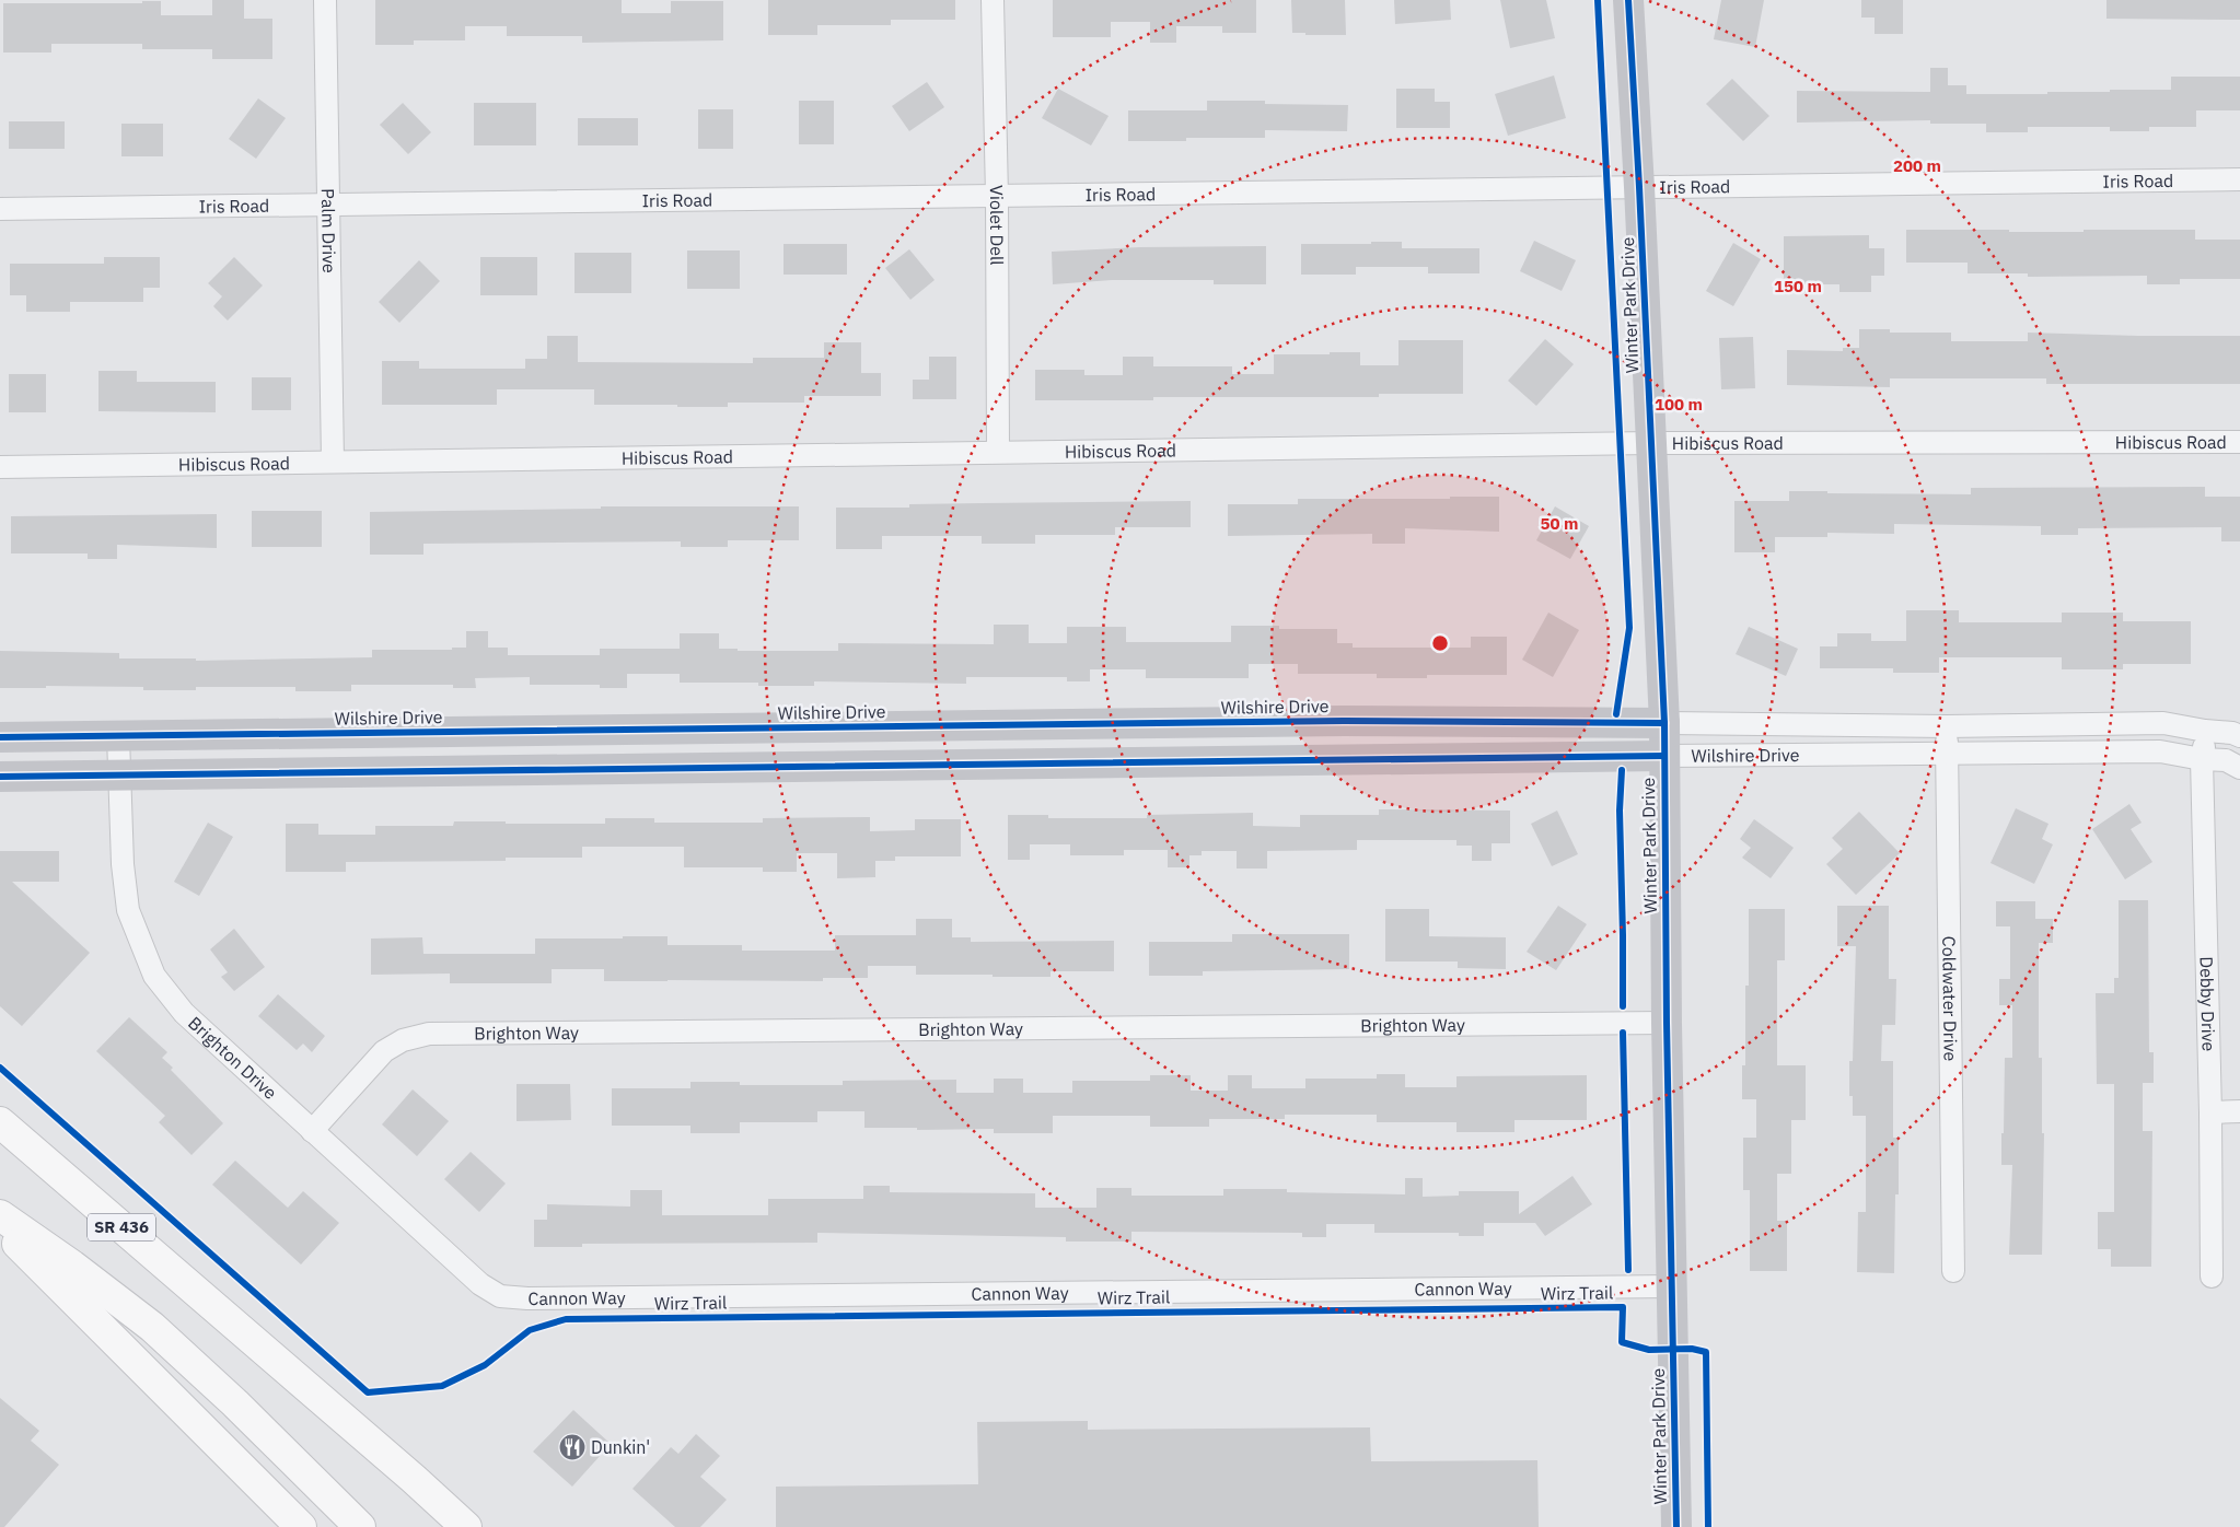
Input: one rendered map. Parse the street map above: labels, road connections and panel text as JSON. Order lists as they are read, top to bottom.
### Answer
{
  "streets": {
    "main road": ["SR 436"],
    "street": [
      "Iris Road",
      "Violet Dell",
      "Palm Drive",
      "Winter Park Drive",
      "Hibiscus Road",
      "Wilshire Drive",
      "Coldwater Drive",
      "Debby Drive",
      "Brighton Way",
      "Brighton Drive",
      "Cannon Way"
    ],
    "cycle path": ["Wirz Trail"]
  },
  "crossings": [
    ["Iris Road", "Violet Dell"],
    ["Iris Road", "Palm Drive"],
    ["Iris Road", "Winter Park Drive"],
    ["Violet Dell", "Hibiscus Road"],
    ["Palm Drive", "Hibiscus Road"],
    ["Winter Park Drive", "Hibiscus Road"],
    ["Winter Park Drive", "Wilshire Drive"],
    ["Winter Park Drive", "Brighton Way"],
    ["Winter Park Drive", "Cannon Way"],
    ["Wilshire Drive", "Coldwater Drive"],
    ["Wilshire Drive", "Debby Drive"],
    ["Wilshire Drive", "Brighton Drive"],
    ["Brighton Way", "Brighton Drive"],
    ["Brighton Drive", "Cannon Way"]
  ],
  "places": {
    "restaurant": ["Dunkin'"]
  },
  "rings": [
    "200 m",
    "150 m",
    "100 m",
    "50 m"
  ]
}
